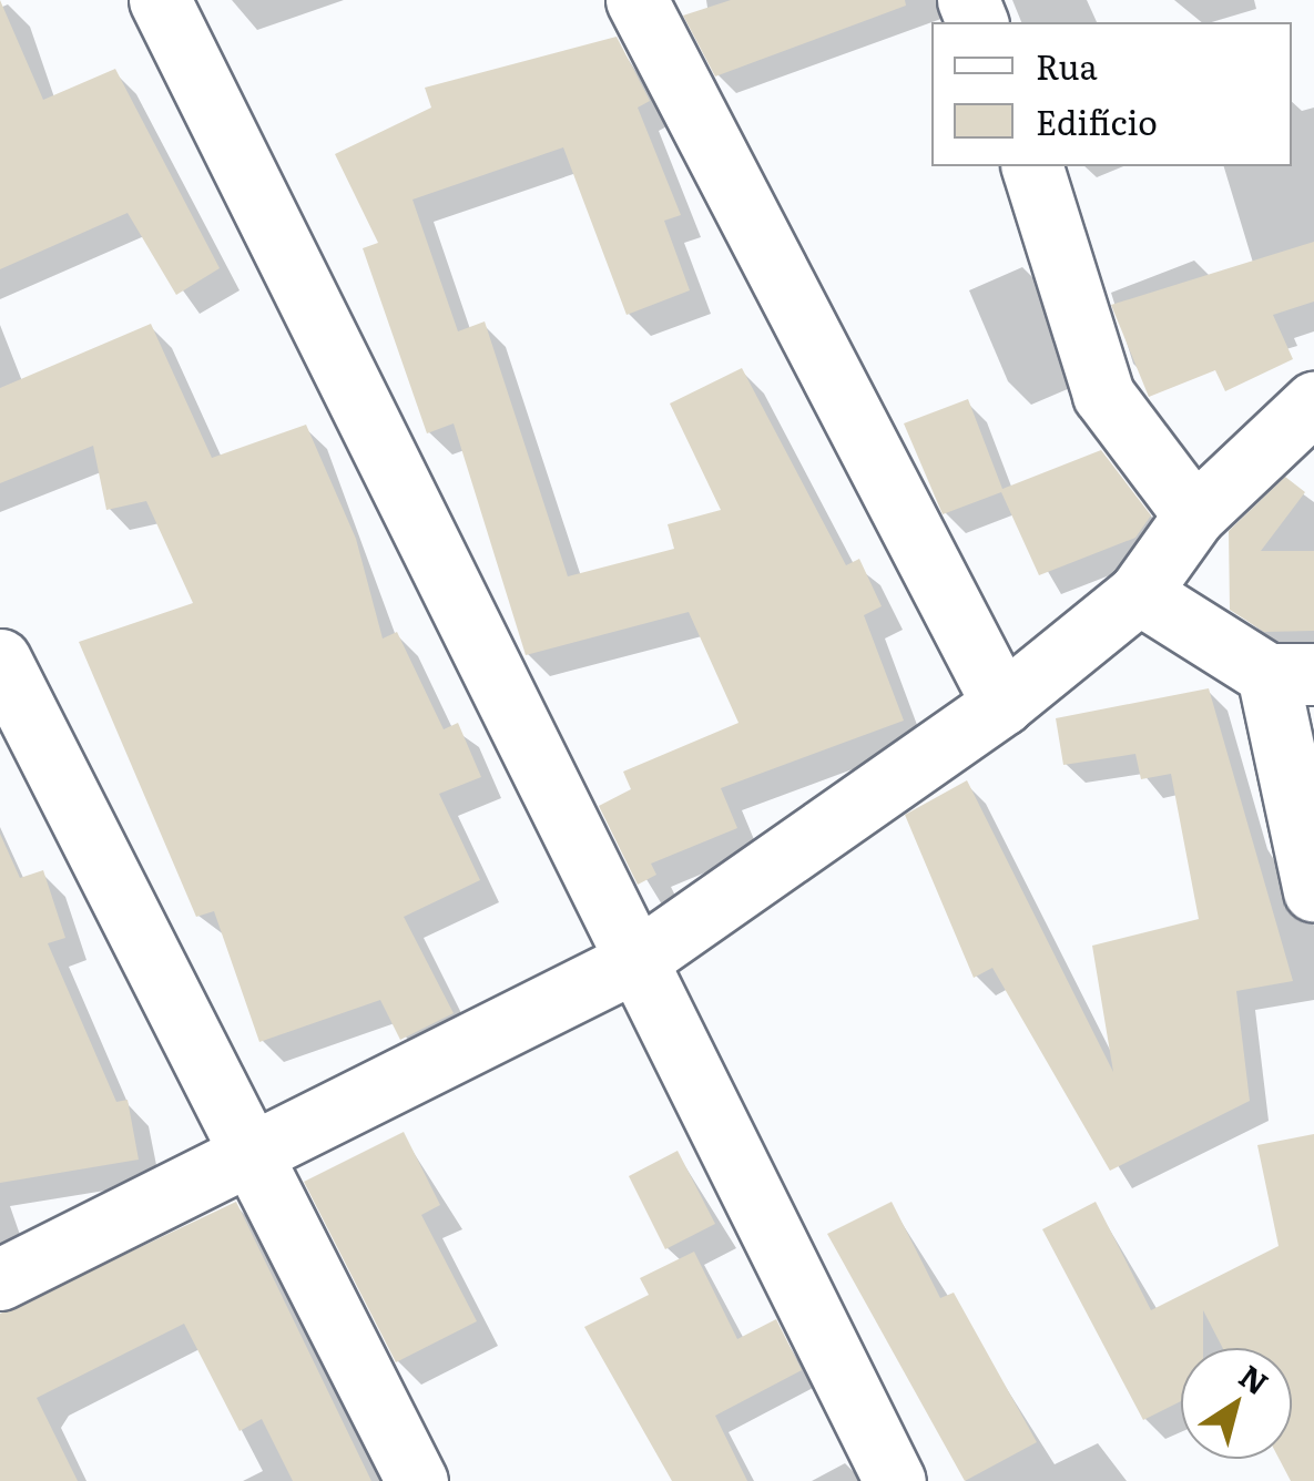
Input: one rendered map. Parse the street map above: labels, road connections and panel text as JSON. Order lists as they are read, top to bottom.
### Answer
{
  "legend": ["Rua", "Edifício"],
  "north": "top right"
}
